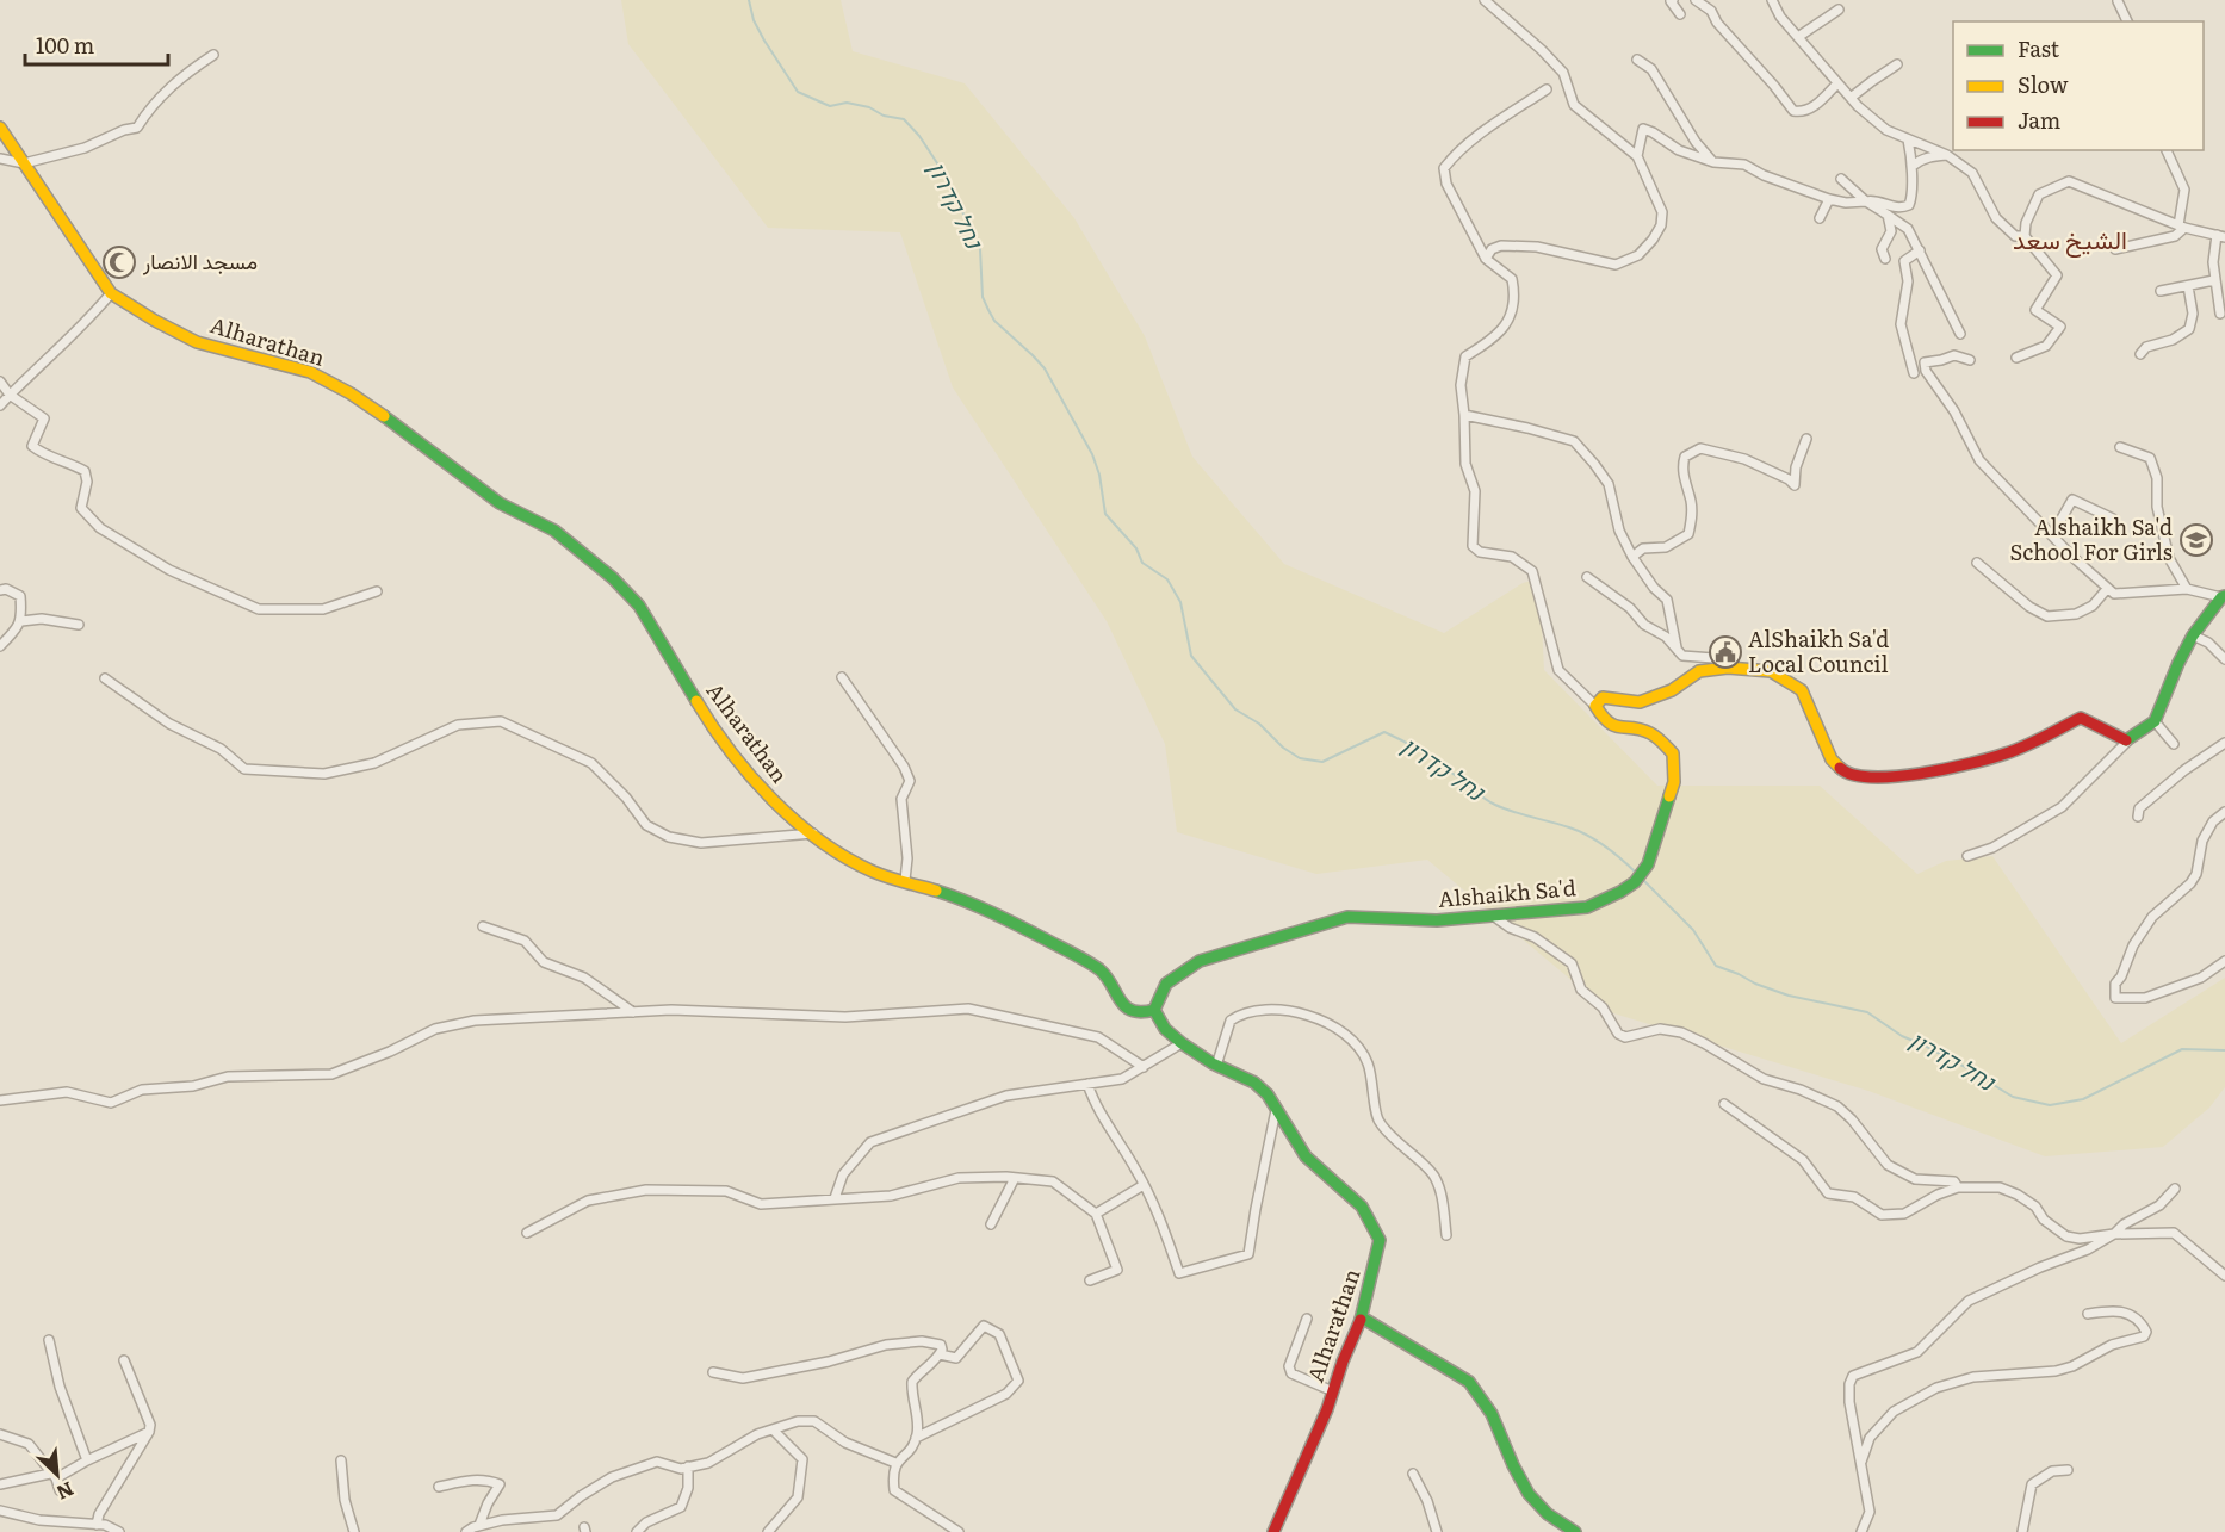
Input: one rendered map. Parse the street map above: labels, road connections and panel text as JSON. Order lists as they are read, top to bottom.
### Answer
{
  "streets": {
    "street": ["Alharathan", "Alshaikh Sa'd"]
  },
  "crossings": [
    ["Alharathan", "Alshaikh Sa'd"]
  ],
  "districts": ["الشيخ سعد"],
  "water": ["נחל קדרון"],
  "places": {
    "mosque": ["مسجد الانصار"],
    "school or university": ["Alshaikh Sa'd School For Girls"],
    "public building": ["AlShaikh Sa'd Local Council"]
  },
  "legend": ["Fast", "Slow", "Jam"],
  "scale_bar": "100 m",
  "north": "bottom right"
}
